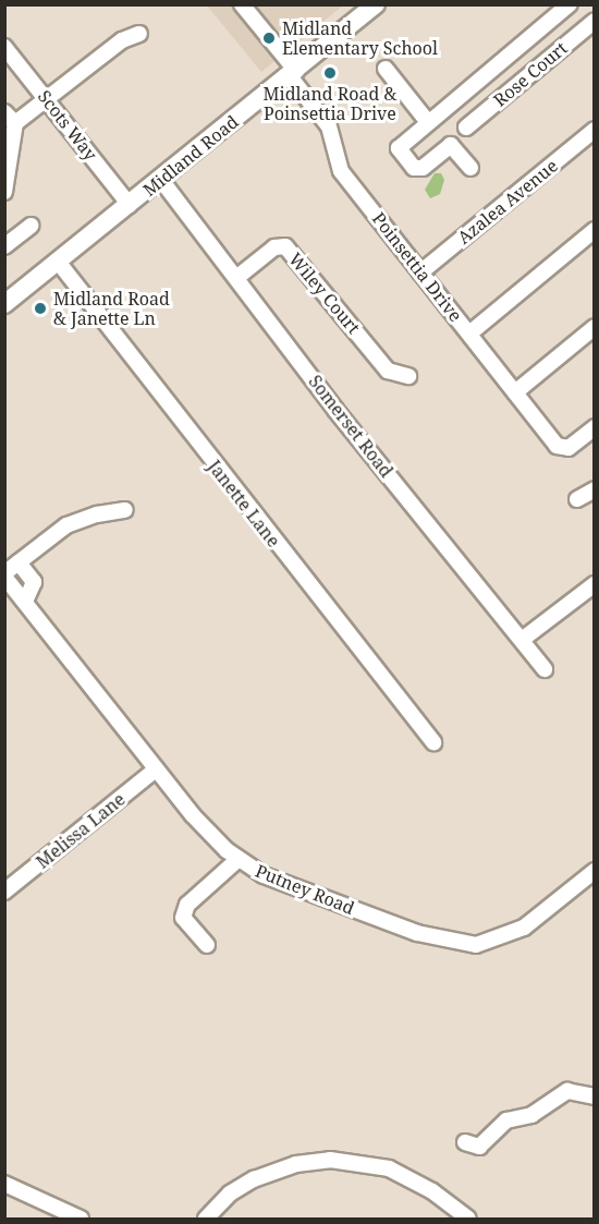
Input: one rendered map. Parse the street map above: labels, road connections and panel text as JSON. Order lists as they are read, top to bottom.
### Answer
{
  "streets": {
    "main road": ["Midland Road"],
    "street": [
      "Rose Court",
      "Scots Way",
      "Azalea Avenue",
      "Poinsettia Drive",
      "Wiley Court",
      "Somerset Road",
      "Janette Lane",
      "Melissa Lane",
      "Putney Road"
    ]
  },
  "crossings": [
    ["Scots Way", "Midland Road"],
    ["Midland Road", "Poinsettia Drive"],
    ["Midland Road", "Somerset Road"],
    ["Midland Road", "Janette Lane"],
    ["Azalea Avenue", "Poinsettia Drive"],
    ["Wiley Court", "Somerset Road"],
    ["Melissa Lane", "Putney Road"]
  ],
  "places": ["Midland Elementary School", "Midland Road & Poinsettia Drive", "Midland Road & Janette Ln"]
}
